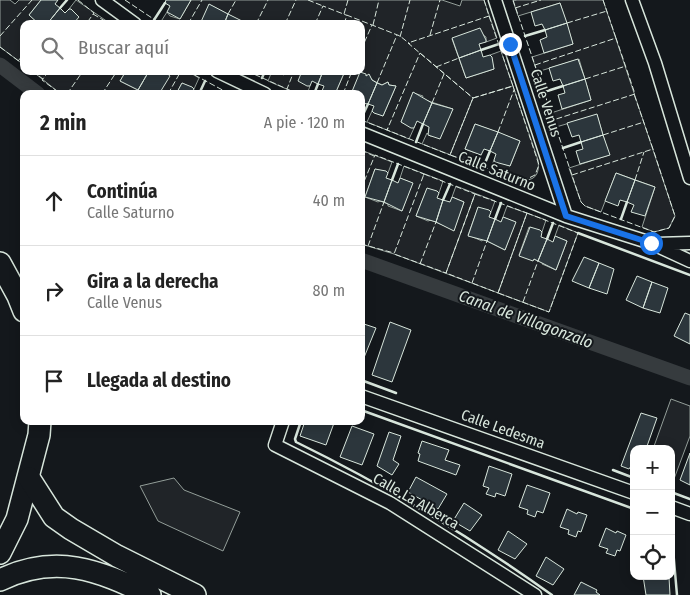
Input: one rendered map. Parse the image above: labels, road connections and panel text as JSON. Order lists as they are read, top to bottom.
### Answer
{
  "streets": {
    "street": [
      "Calle Venus",
      "Calle Saturno",
      "Calle Ledesma",
      "Calle La Alberca"
    ]
  },
  "crossings": [
    ["Calle Venus", "Calle Saturno"]
  ],
  "water": ["Canal de Villagonzalo"],
  "page": {
    "search": "Buscar aquí",
    "heading": ["2 min", "A pie · 120 m"],
    "list": [
      ["Continúa", "Calle Saturno", "40 m"],
      ["Gira a la derecha", "Calle Venus", "80 m"],
      "Llegada al destino"
    ],
    "map_buttons": ["+", "−"]
  }
}
